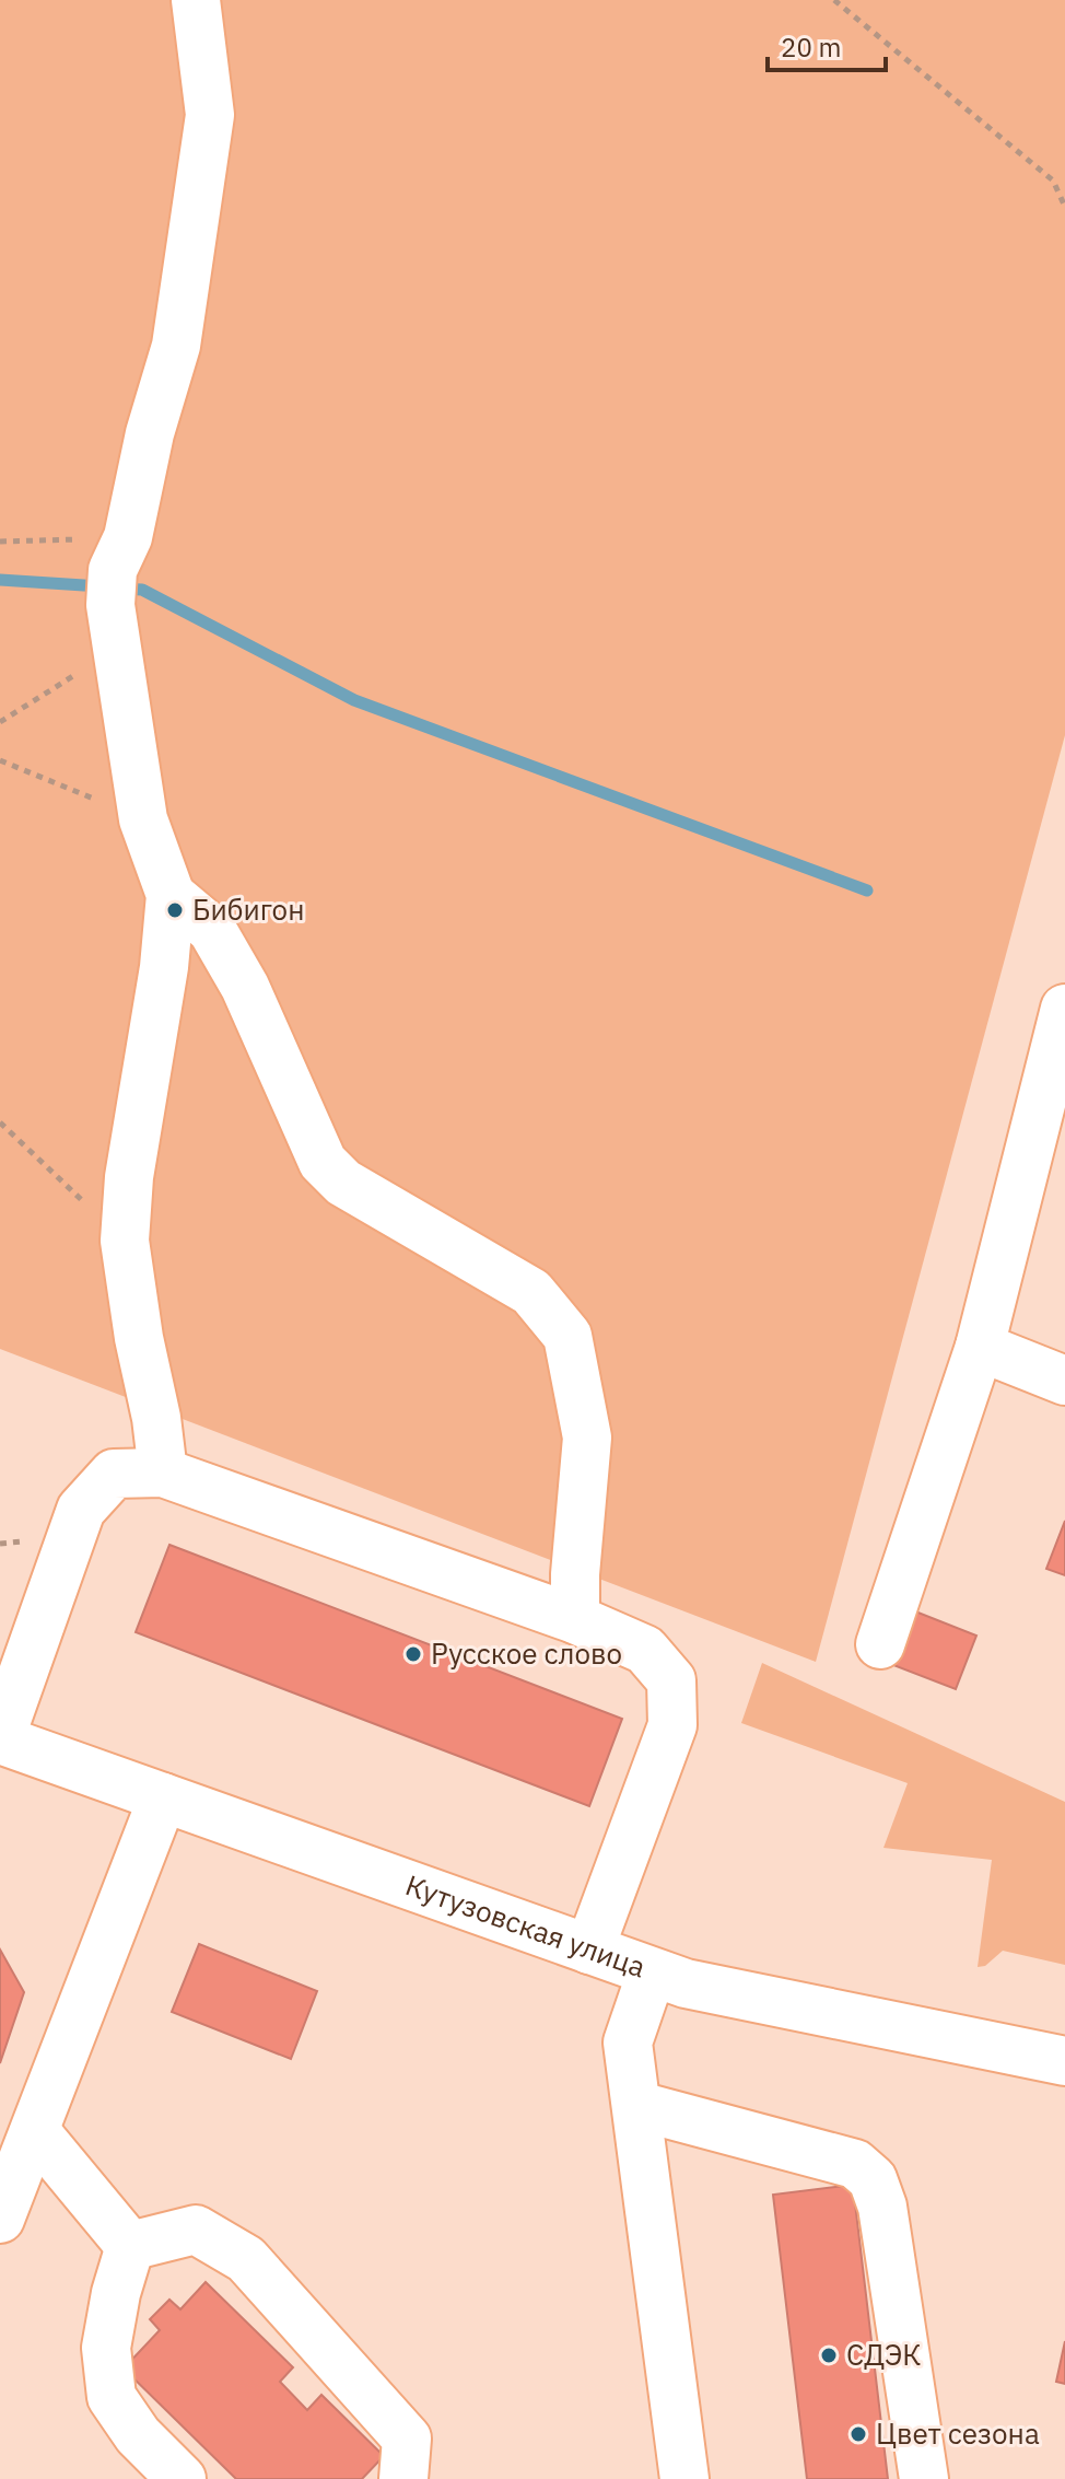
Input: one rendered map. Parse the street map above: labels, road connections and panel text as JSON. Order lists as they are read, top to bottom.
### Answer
{
  "streets": {
    "street": ["Кутузовская улица"]
  },
  "places": [
    "Бибигон",
    "Русское слово",
    "СДЭК",
    "Цвет сезона"
  ],
  "scale_bar": "20 m"
}
